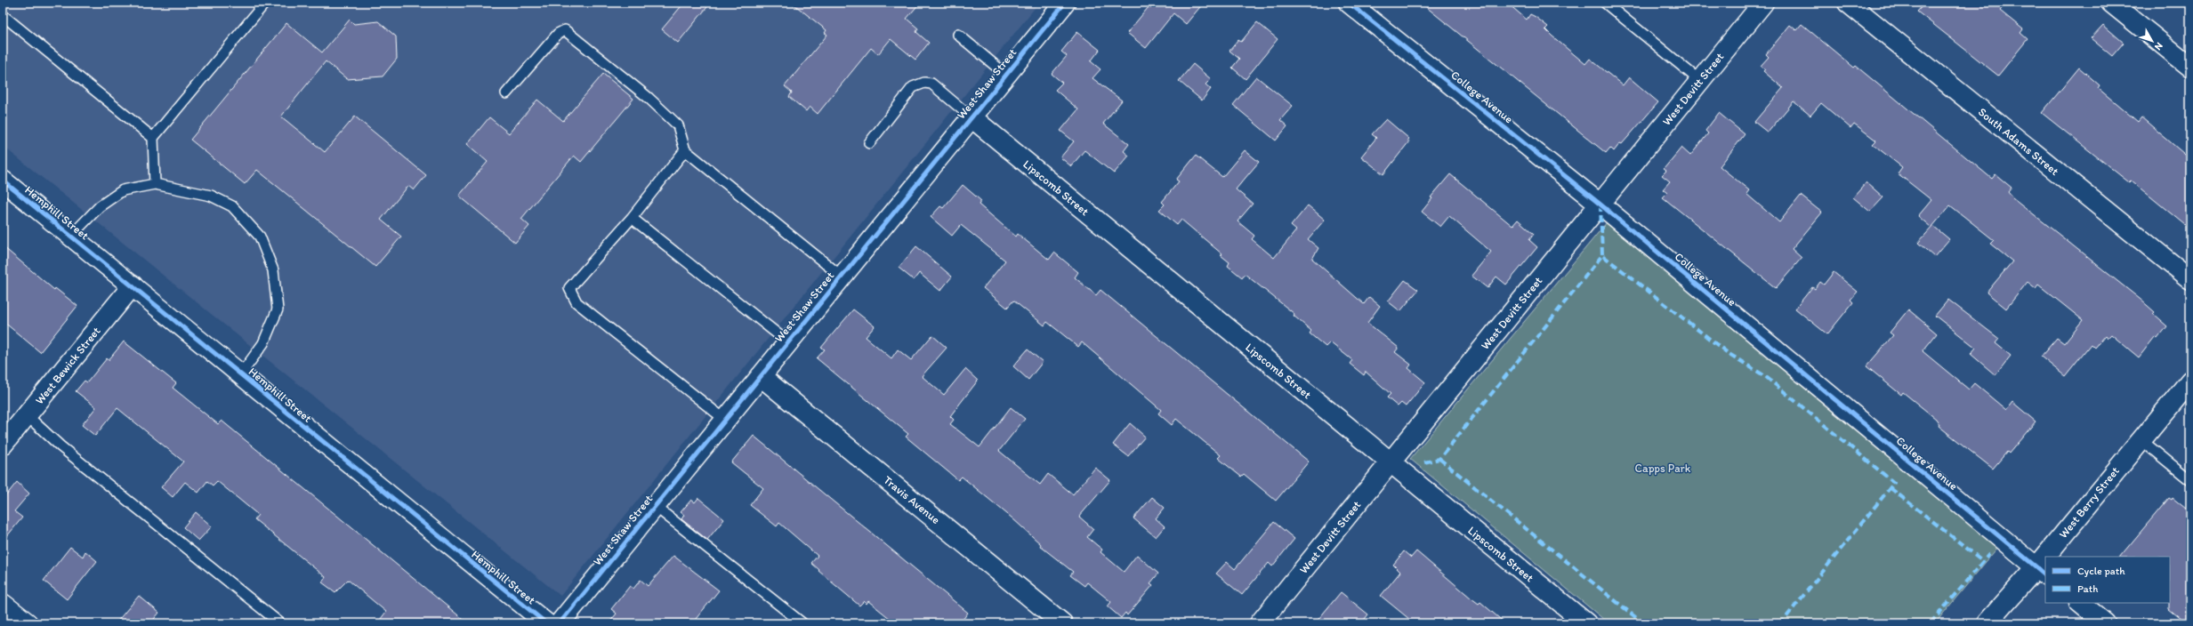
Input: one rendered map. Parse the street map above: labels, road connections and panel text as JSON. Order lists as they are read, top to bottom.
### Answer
{
  "streets": {
    "street": [
      "West Shaw Street",
      "West Devitt Street",
      "College Avenue",
      "South Adams Street",
      "Lipscomb Street",
      "Hemphill Street",
      "West Bewick Street",
      "Travis Avenue",
      "West Berry Street"
    ]
  },
  "crossings": [
    ["West Shaw Street", "Lipscomb Street"],
    ["West Shaw Street", "Travis Avenue"],
    ["West Devitt Street", "College Avenue"],
    ["West Devitt Street", "Lipscomb Street"],
    ["College Avenue", "West Berry Street"],
    ["Hemphill Street", "West Bewick Street"]
  ],
  "parks": ["Capps Park"],
  "legend": ["Cycle path", "Path"],
  "north": "bottom right"
}
